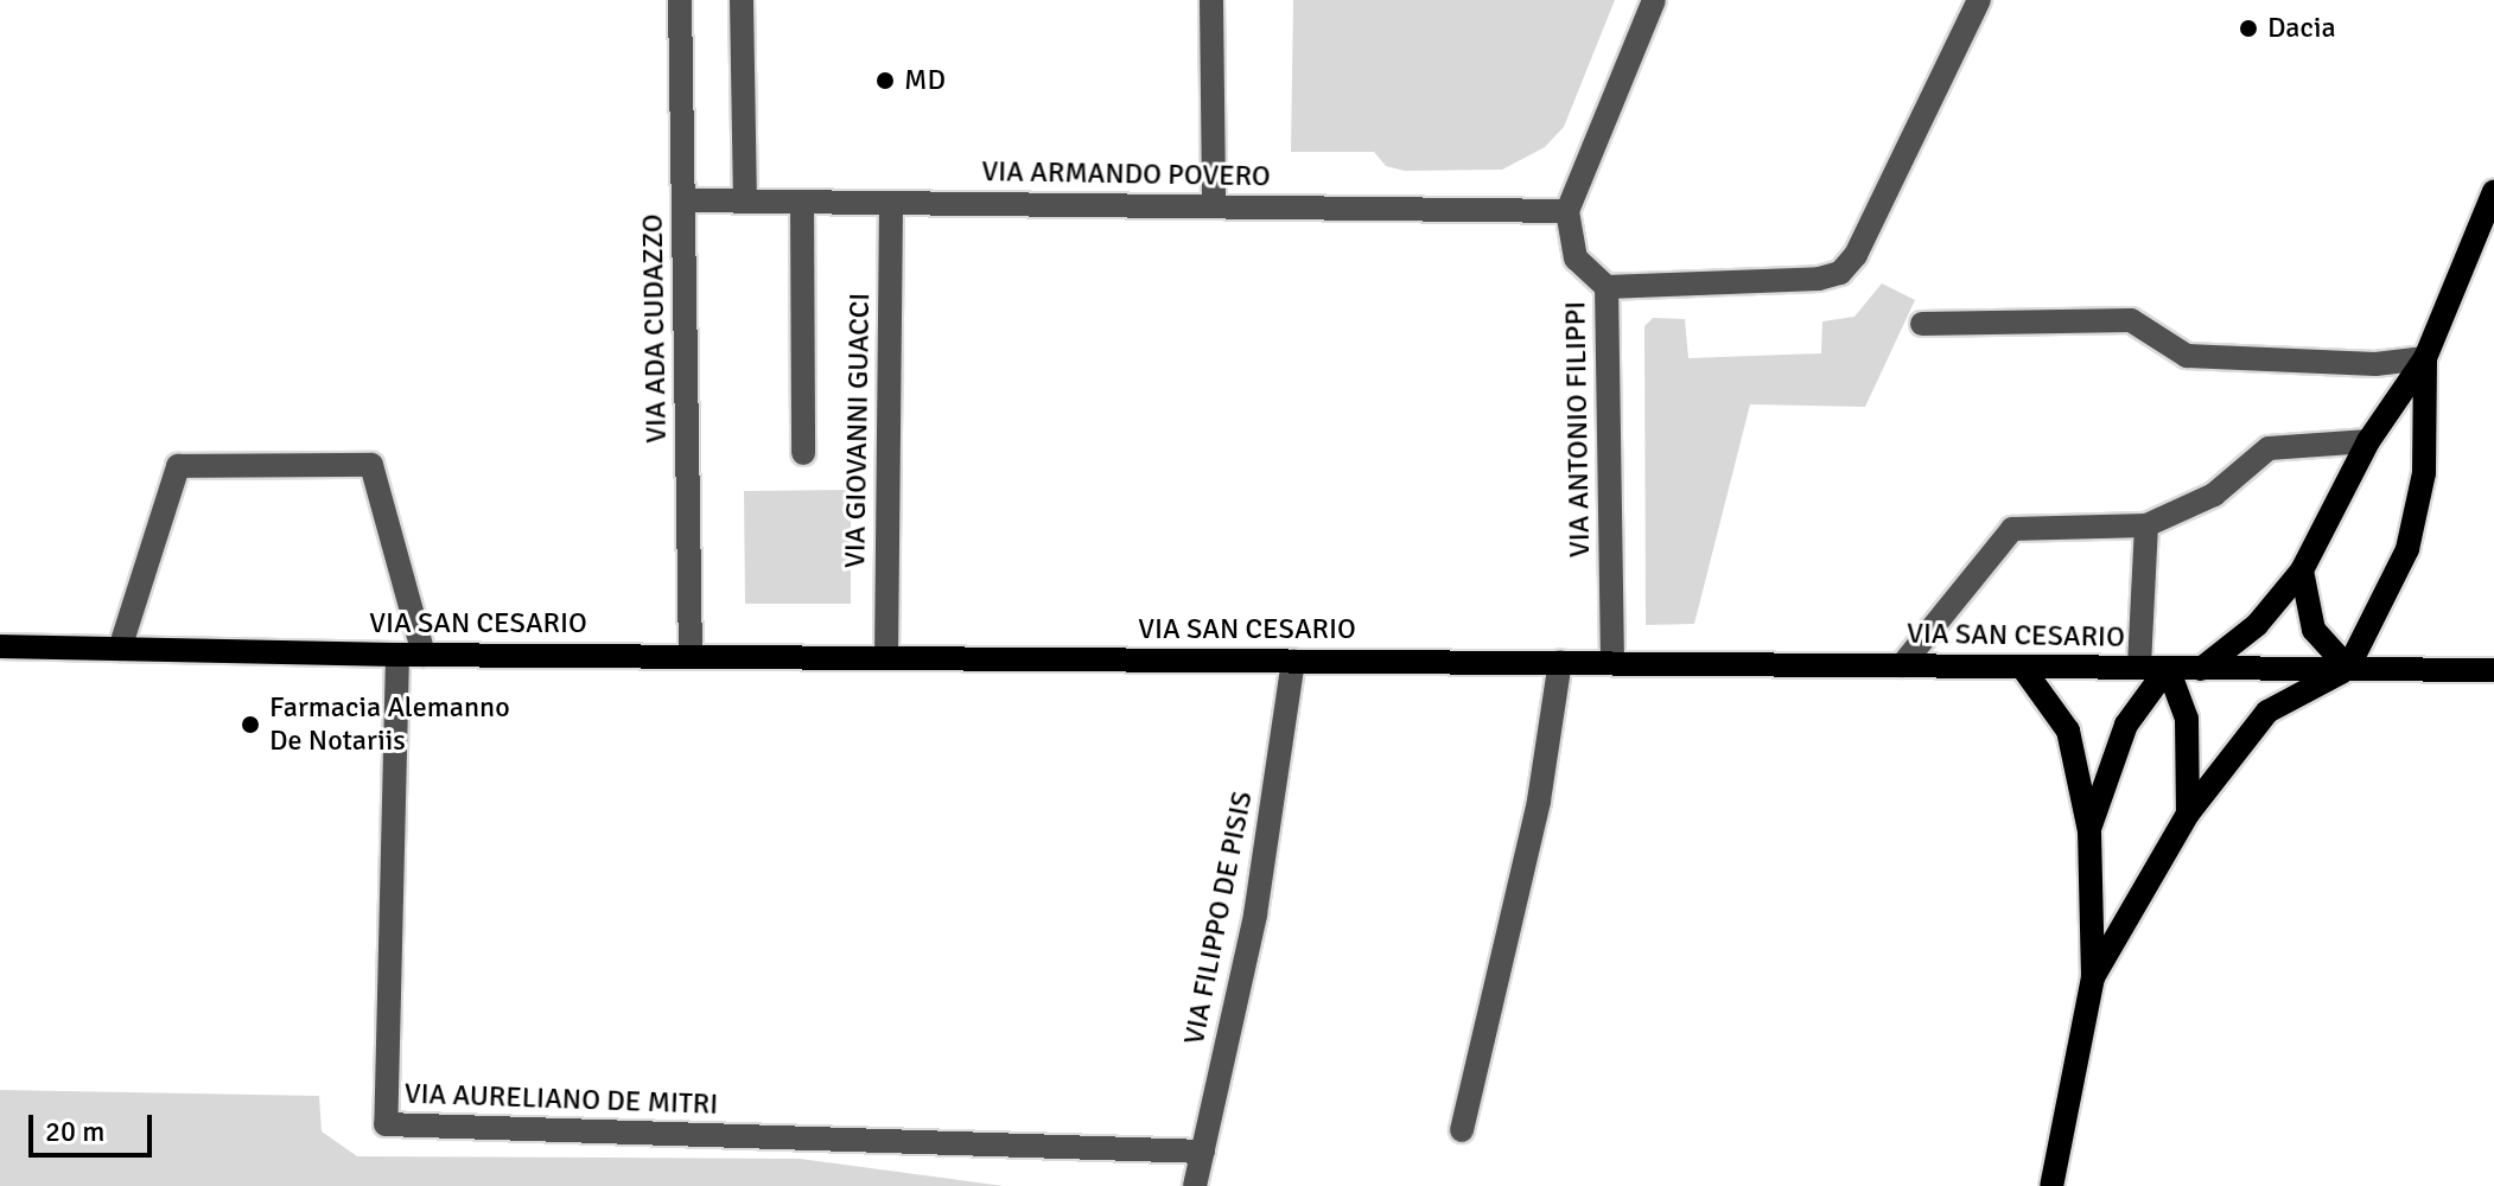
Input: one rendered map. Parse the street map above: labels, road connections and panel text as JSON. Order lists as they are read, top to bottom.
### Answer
{
  "streets": {
    "main road": ["VIA SAN CESARIO"],
    "street": [
      "VIA ARMANDO POVERO",
      "VIA ADA CUDAZZO",
      "VIA ANTONIO FILIPPI",
      "VIA GIOVANNI GUACCI",
      "VIA FILIPPO DE PISIS",
      "VIA AURELIANO DE MITRI"
    ]
  },
  "crossings": [
    ["VIA ARMANDO POVERO", "VIA ADA CUDAZZO"],
    ["VIA ARMANDO POVERO", "VIA ANTONIO FILIPPI"],
    ["VIA ARMANDO POVERO", "VIA GIOVANNI GUACCI"],
    ["VIA ADA CUDAZZO", "VIA SAN CESARIO"],
    ["VIA ANTONIO FILIPPI", "VIA SAN CESARIO"],
    ["VIA GIOVANNI GUACCI", "VIA SAN CESARIO"],
    ["VIA SAN CESARIO", "VIA FILIPPO DE PISIS"],
    ["VIA SAN CESARIO", "VIA AURELIANO DE MITRI"],
    ["VIA FILIPPO DE PISIS", "VIA AURELIANO DE MITRI"]
  ],
  "places": ["Dacia", "MD", "Farmacia Alemanno De Notariis"],
  "scale_bar": "20 m"
}
